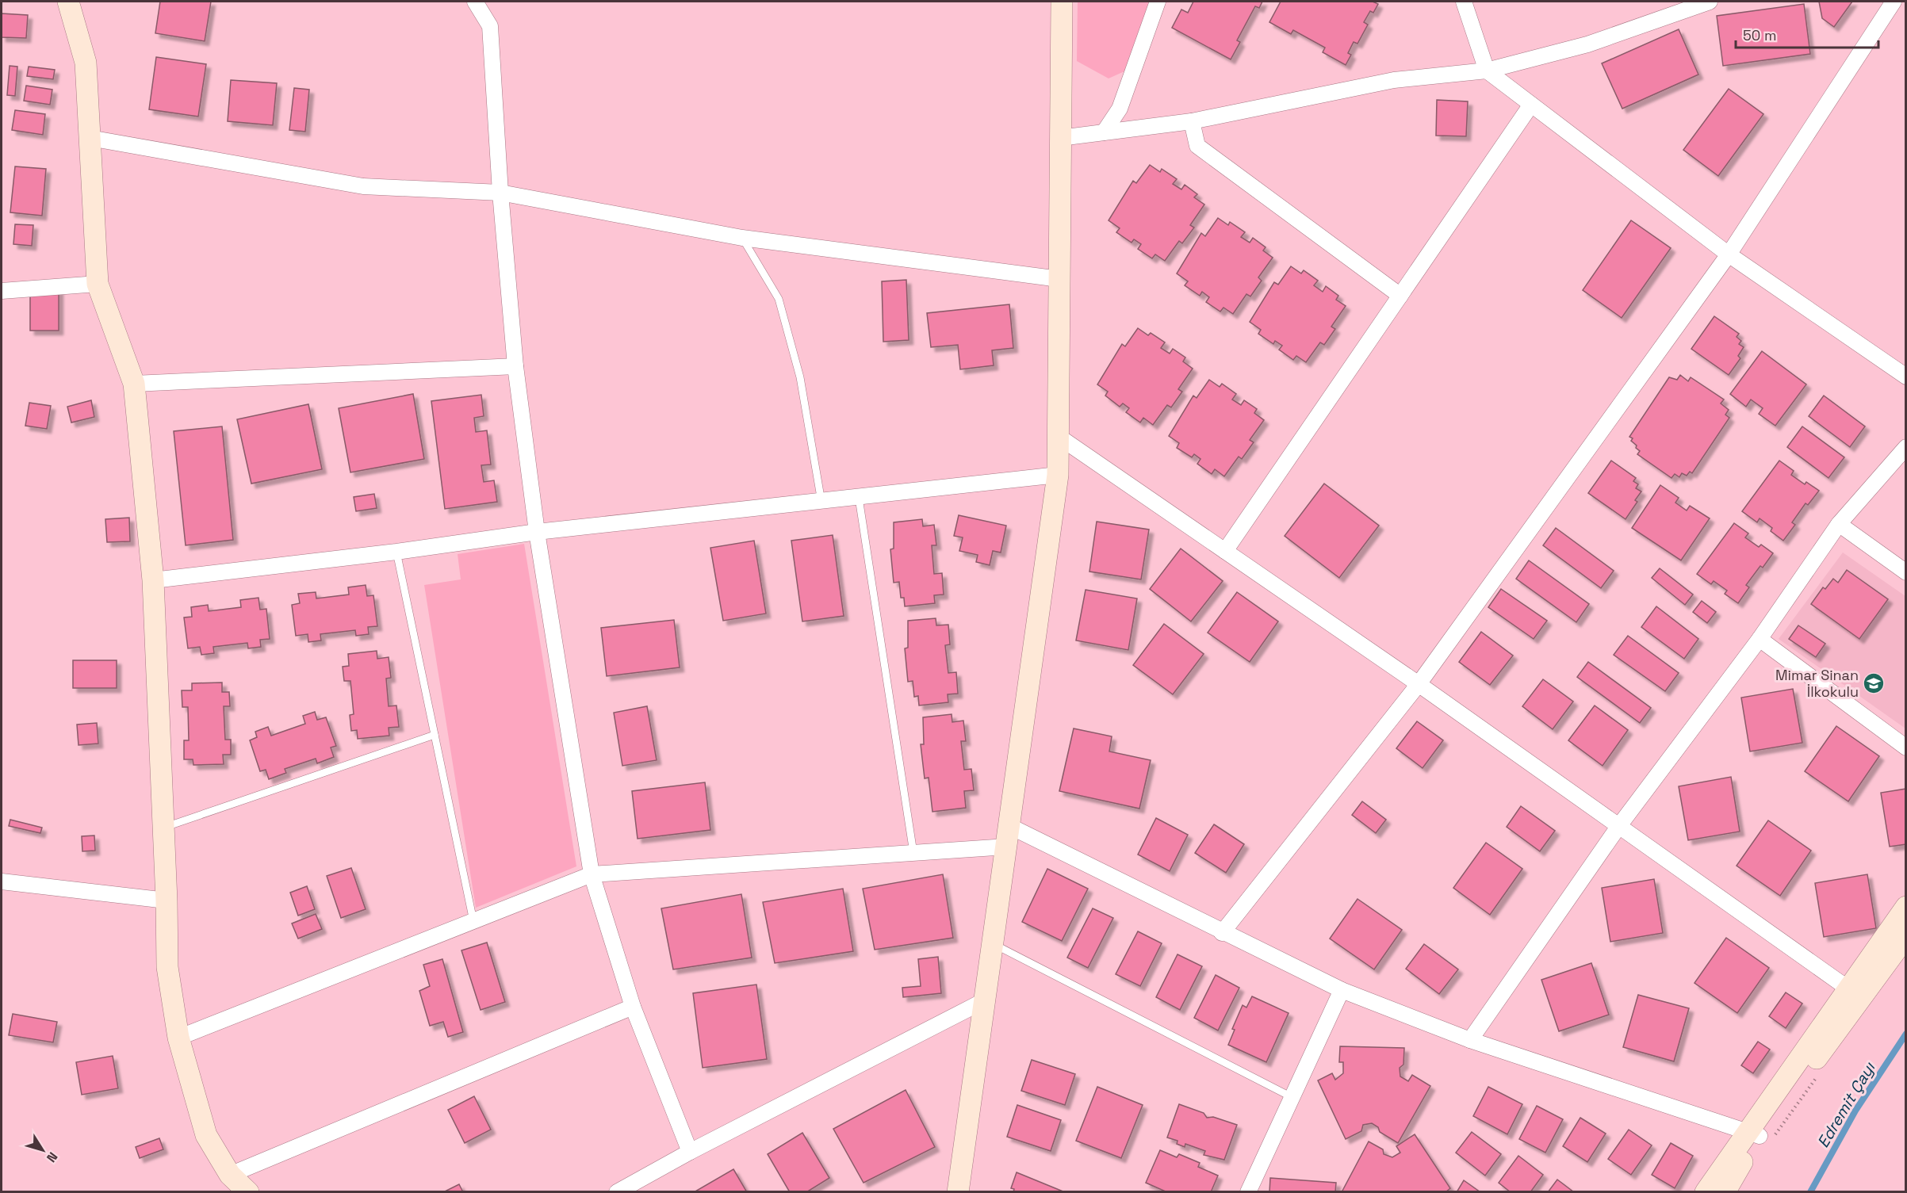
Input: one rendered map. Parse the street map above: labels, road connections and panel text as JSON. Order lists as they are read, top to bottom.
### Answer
{
  "water": ["Edremit Çayı"],
  "places": {
    "school or university": ["Mimar Sinan İlkokulu"]
  },
  "scale_bar": "50 m",
  "north": "bottom right"
}
